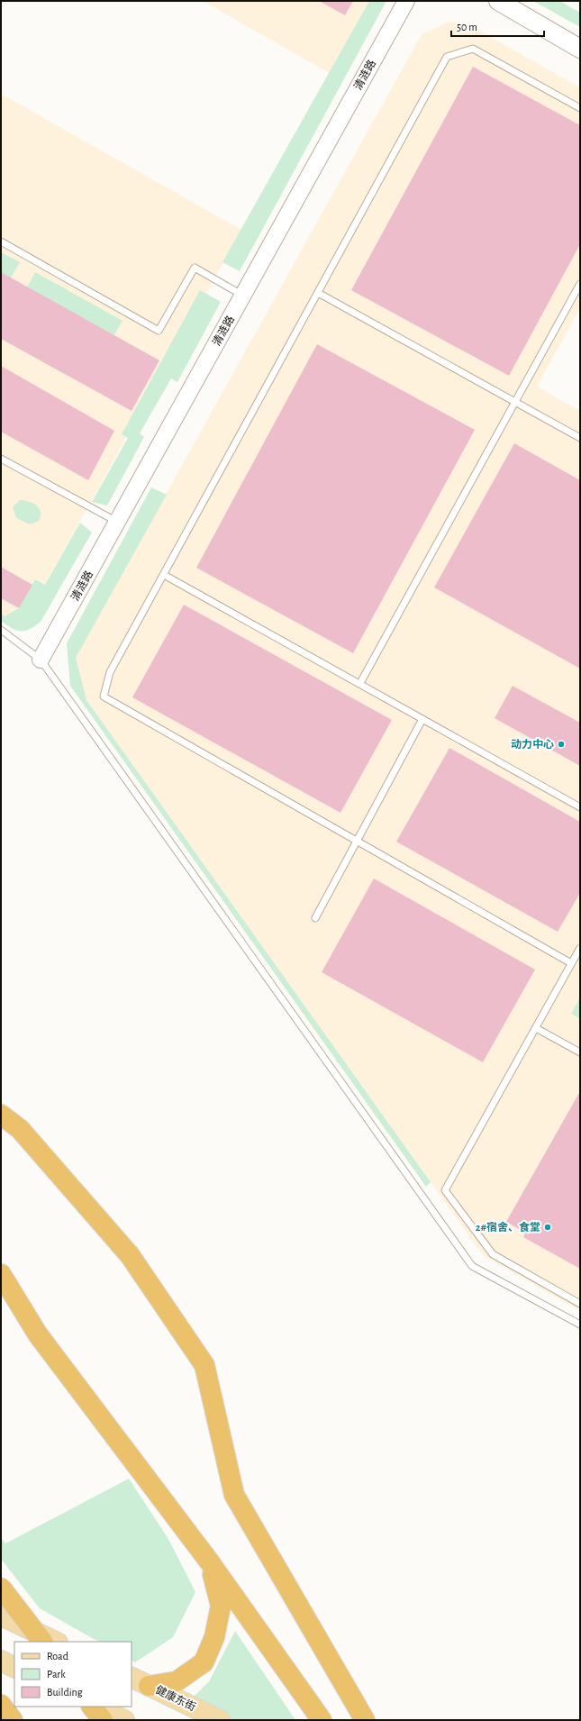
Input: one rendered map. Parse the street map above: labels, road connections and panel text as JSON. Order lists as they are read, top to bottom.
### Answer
{
  "streets": {
    "main road": ["健康东街"],
    "street": ["清涟路"]
  },
  "places": ["动力中心", "2#宿舍、食堂"],
  "legend": ["Road", "Park", "Building"],
  "scale_bar": "50 m"
}
